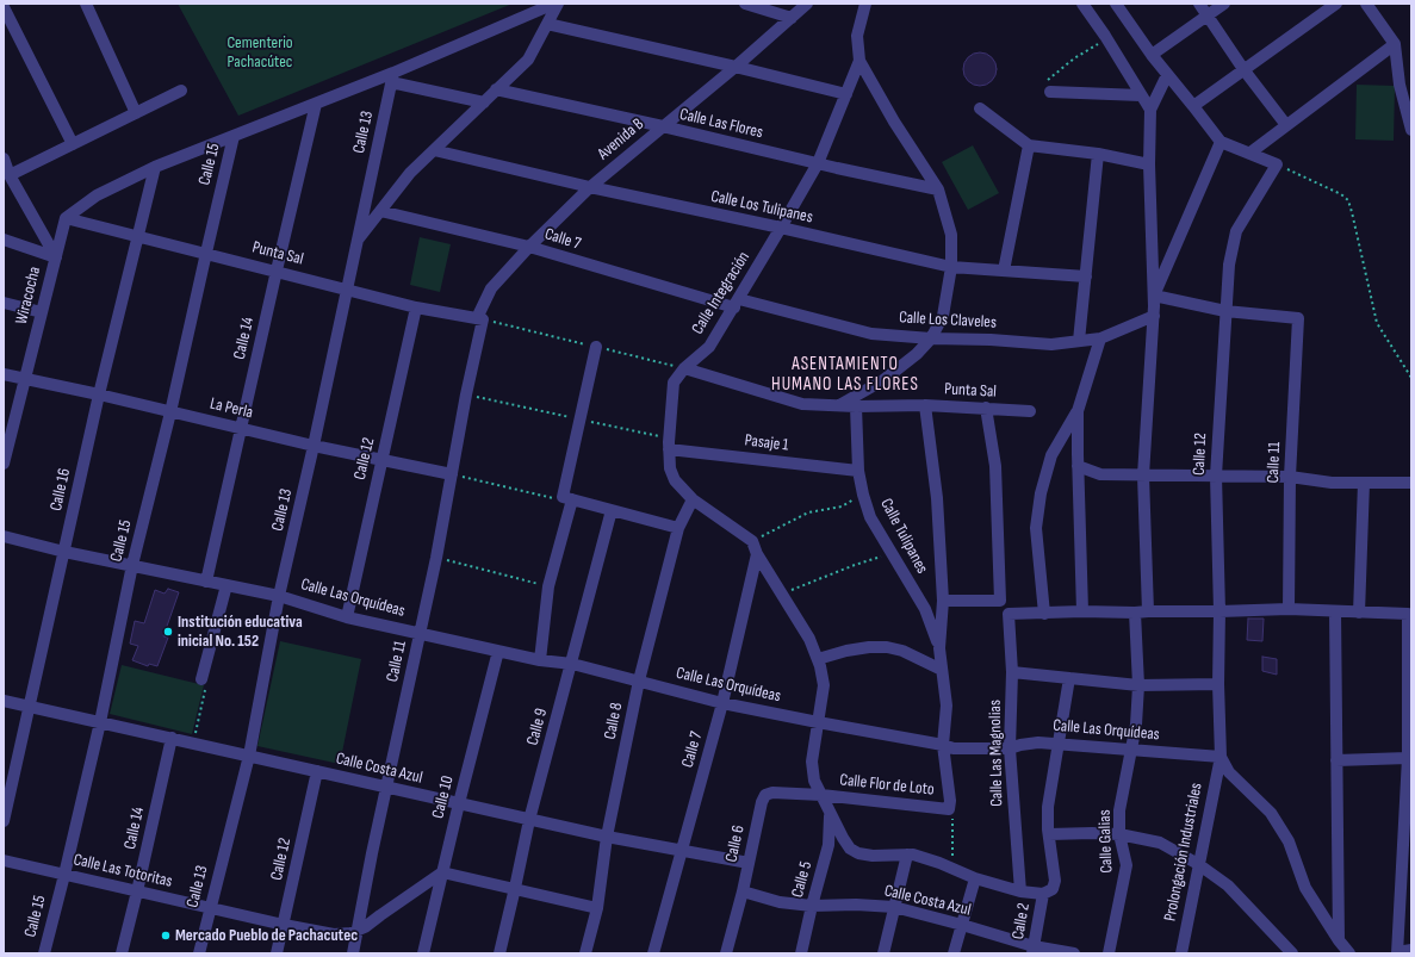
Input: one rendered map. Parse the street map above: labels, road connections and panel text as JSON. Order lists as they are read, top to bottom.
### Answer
{
  "streets": {
    "street": [
      "Calle Las Flores",
      "Calle 13",
      "Avenida B",
      "Calle 15",
      "Calle Los Tulipanes",
      "Calle 7",
      "Punta Sal",
      "Calle Integración",
      "Wiracocha",
      "Calle Los Claveles",
      "Calle 14",
      "La Perla",
      "Pasaje 1",
      "Calle 12",
      "Calle 11",
      "Calle 16",
      "Calle Tulipanes",
      "Calle Las Orquídeas",
      "Calle 8",
      "Calle 9",
      "Calle Las Magnolias",
      "Calle Costa Azul",
      "Calle Flor de Loto",
      "Calle 10",
      "Calle Galias",
      "Calle 6",
      "Prolongación Industriales",
      "Calle Las Totoritas",
      "Calle 5",
      "Calle 2"
    ]
  },
  "crossings": [
    ["Calle Las Flores", "Avenida B"],
    ["Calle Las Flores", "Calle Integración"],
    ["Calle 13", "Punta Sal"],
    ["Calle 13", "La Perla"],
    ["Calle 13", "Calle Las Orquídeas"],
    ["Calle 13", "Calle Costa Azul"],
    ["Calle 13", "Calle Las Totoritas"],
    ["Avenida B", "Calle Los Tulipanes"],
    ["Avenida B", "Calle 7"],
    ["Avenida B", "Punta Sal"],
    ["Avenida B", "Calle 11"],
    ["Calle 15", "Punta Sal"],
    ["Calle 15", "La Perla"],
    ["Calle 15", "Calle Las Orquídeas"],
    ["Calle 15", "Calle Costa Azul"],
    ["Calle 15", "Calle Las Totoritas"],
    ["Calle Los Tulipanes", "Calle Integración"],
    ["Calle 7", "Calle Integración"],
    ["Calle 7", "Calle Los Claveles"],
    ["Calle 7", "Calle Las Orquídeas"],
    ["Calle 7", "Calle Costa Azul"],
    ["Punta Sal", "Calle Integración"],
    ["Punta Sal", "Wiracocha"],
    ["Punta Sal", "Calle 14"],
    ["Punta Sal", "Calle 12"],
    ["Punta Sal", "Calle 11"],
    ["Punta Sal", "Calle 16"],
    ["Punta Sal", "Calle Tulipanes"],
    ["Calle Integración", "Calle Los Claveles"],
    ["Calle Integración", "Pasaje 1"],
    ["Calle Integración", "Calle 8"],
    ["Wiracocha", "La Perla"],
    ["Calle 14", "La Perla"],
    ["Calle 14", "Calle Las Orquídeas"],
    ["Calle 14", "Calle Costa Azul"],
    ["Calle 14", "Calle Las Totoritas"],
    ["La Perla", "Calle 12"],
    ["La Perla", "Calle 11"],
    ["La Perla", "Calle 16"],
    ["Pasaje 1", "Calle Tulipanes"],
    ["Calle 12", "Calle 11"],
    ["Calle 12", "Calle Las Orquídeas"],
    ["Calle 12", "Calle Costa Azul"],
    ["Calle 12", "Prolongación Industriales"],
    ["Calle 12", "Calle Las Totoritas"],
    ["Calle 11", "Calle Las Orquídeas"],
    ["Calle 11", "Calle Costa Azul"],
    ["Calle 11", "Calle Las Totoritas"],
    ["Calle 16", "Calle Las Orquídeas"],
    ["Calle 16", "Calle Costa Azul"],
    ["Calle Tulipanes", "Calle Las Orquídeas"],
    ["Calle Tulipanes", "Calle Flor de Loto"],
    ["Calle Las Orquídeas", "Calle 8"],
    ["Calle Las Orquídeas", "Calle 9"],
    ["Calle Las Orquídeas", "Calle Las Magnolias"],
    ["Calle Las Orquídeas", "Calle 10"],
    ["Calle Las Orquídeas", "Calle Galias"],
    ["Calle Las Orquídeas", "Prolongación Industriales"],
    ["Calle 8", "Calle Costa Azul"],
    ["Calle 9", "Calle Costa Azul"],
    ["Calle Costa Azul", "Calle 10"],
    ["Calle Costa Azul", "Calle 6"],
    ["Calle Costa Azul", "Calle 5"],
    ["Calle Costa Azul", "Calle 2"],
    ["Calle Flor de Loto", "Calle 6"],
    ["Calle 10", "Calle Las Totoritas"]
  ],
  "districts": ["ASENTAMIENTO HUMANO LAS FLORES"],
  "parks": ["Cementerio Pachacútec"],
  "places": ["Institución educativa inicial No. 152", "Mercado Pueblo de Pachacutec"]
}
